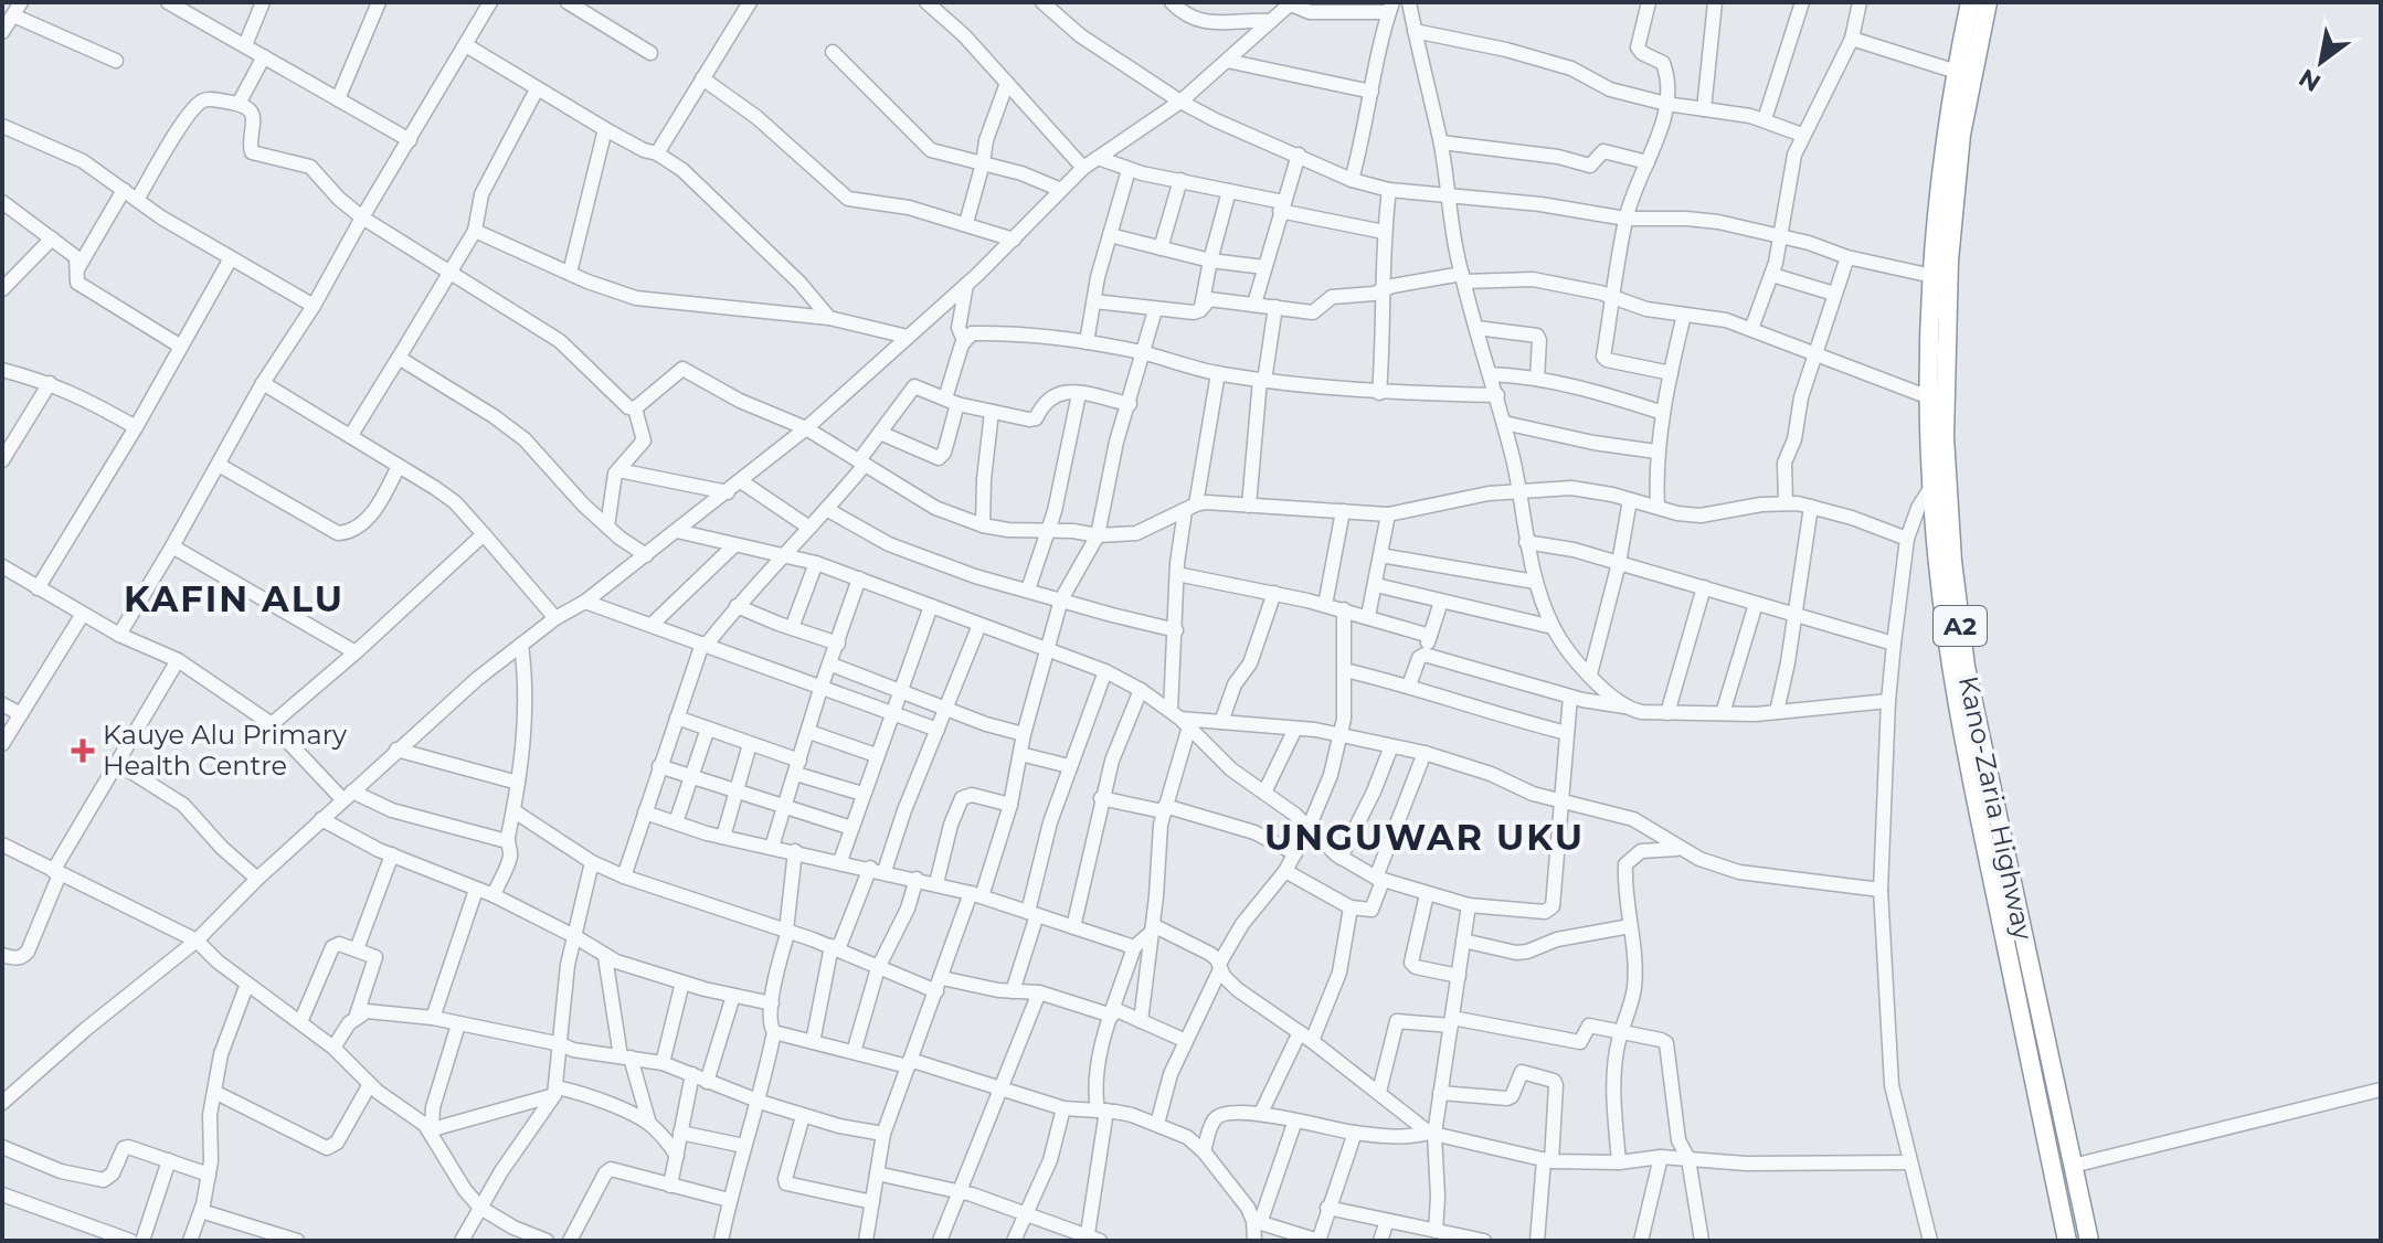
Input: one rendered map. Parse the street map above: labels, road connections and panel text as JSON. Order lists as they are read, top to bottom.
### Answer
{
  "streets": {
    "highway": ["A2", "Kano-Zaria Highway"]
  },
  "districts": ["KAFIN ALU", "UNGUWAR UKU"],
  "places": {
    "health": ["Kauye Alu Primary Health Centre"]
  },
  "north": "bottom left"
}
